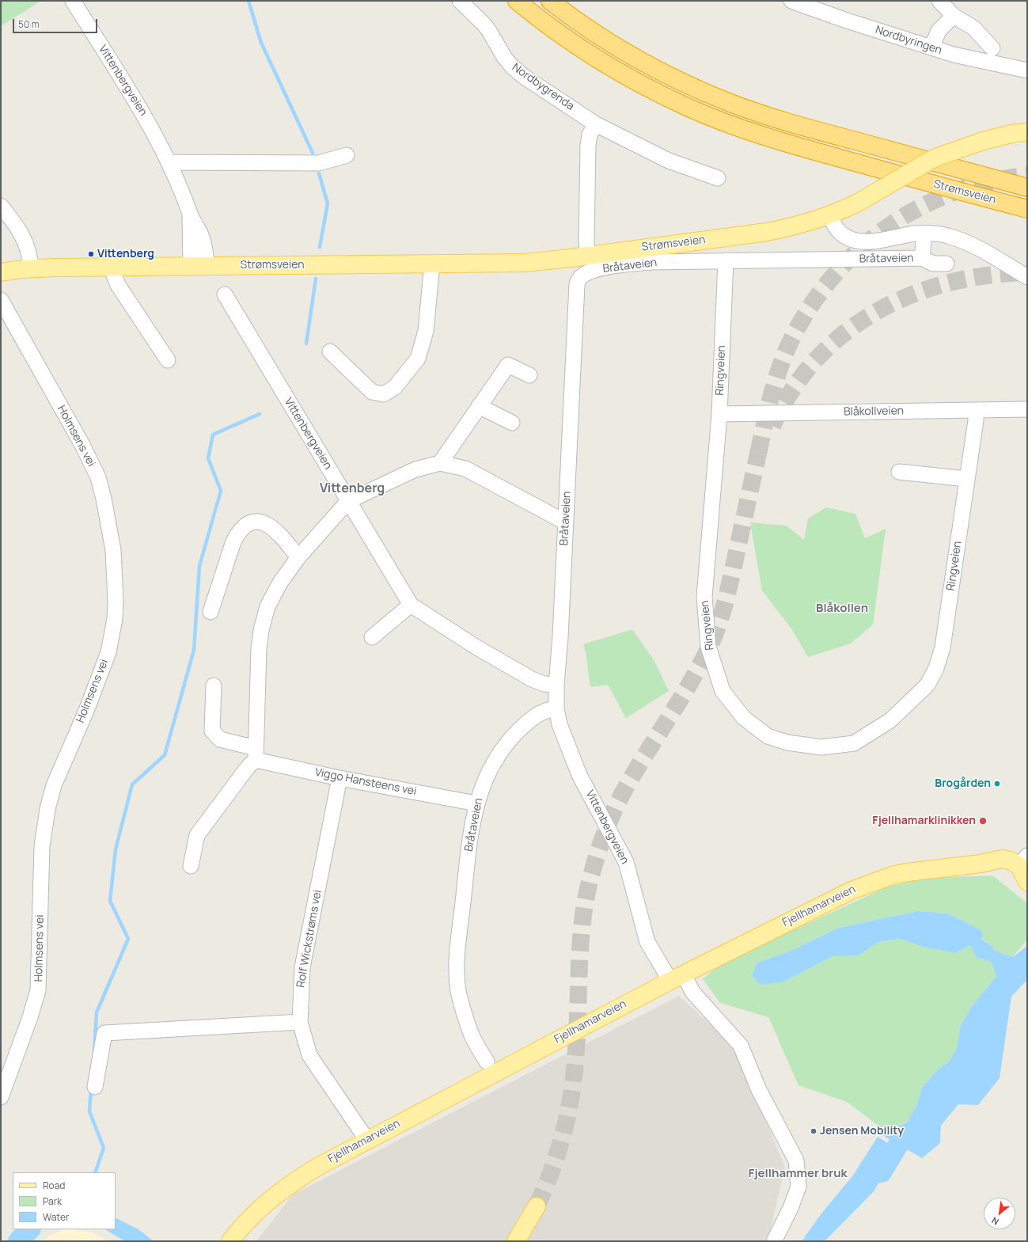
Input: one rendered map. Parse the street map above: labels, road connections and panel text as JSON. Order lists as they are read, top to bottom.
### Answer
{
  "streets": {
    "highway": ["Strømsveien"],
    "main road": ["Fjellhamarveien"],
    "street": [
      "Nordbyringen",
      "Vittenbergveien",
      "Nordbygrenda",
      "Bråtaveien",
      "Ringveien",
      "Blåkollveien",
      "Holmsens vei",
      "Viggo Hansteens vei",
      "Rolf Wickstrøms vei"
    ]
  },
  "crossings": [
    ["Vittenbergveien", "Strømsveien"],
    ["Vittenbergveien", "Bråtaveien"],
    ["Vittenbergveien", "Fjellhamarveien"],
    ["Bråtaveien", "Ringveien"],
    ["Bråtaveien", "Viggo Hansteens vei"],
    ["Ringveien", "Blåkollveien"],
    ["Viggo Hansteens vei", "Rolf Wickstrøms vei"],
    ["Fjellhamarveien", "Rolf Wickstrøms vei"]
  ],
  "districts": ["Vittenberg", "Blåkollen", "Fjellhammer bruk"],
  "places": [
    "Vittenberg",
    "Brogården",
    "Fjellhamarklinikken",
    "Jensen Mobility"
  ],
  "legend": ["Road", "Park", "Water"],
  "scale_bar": "50 m",
  "north": "bottom left"
}
